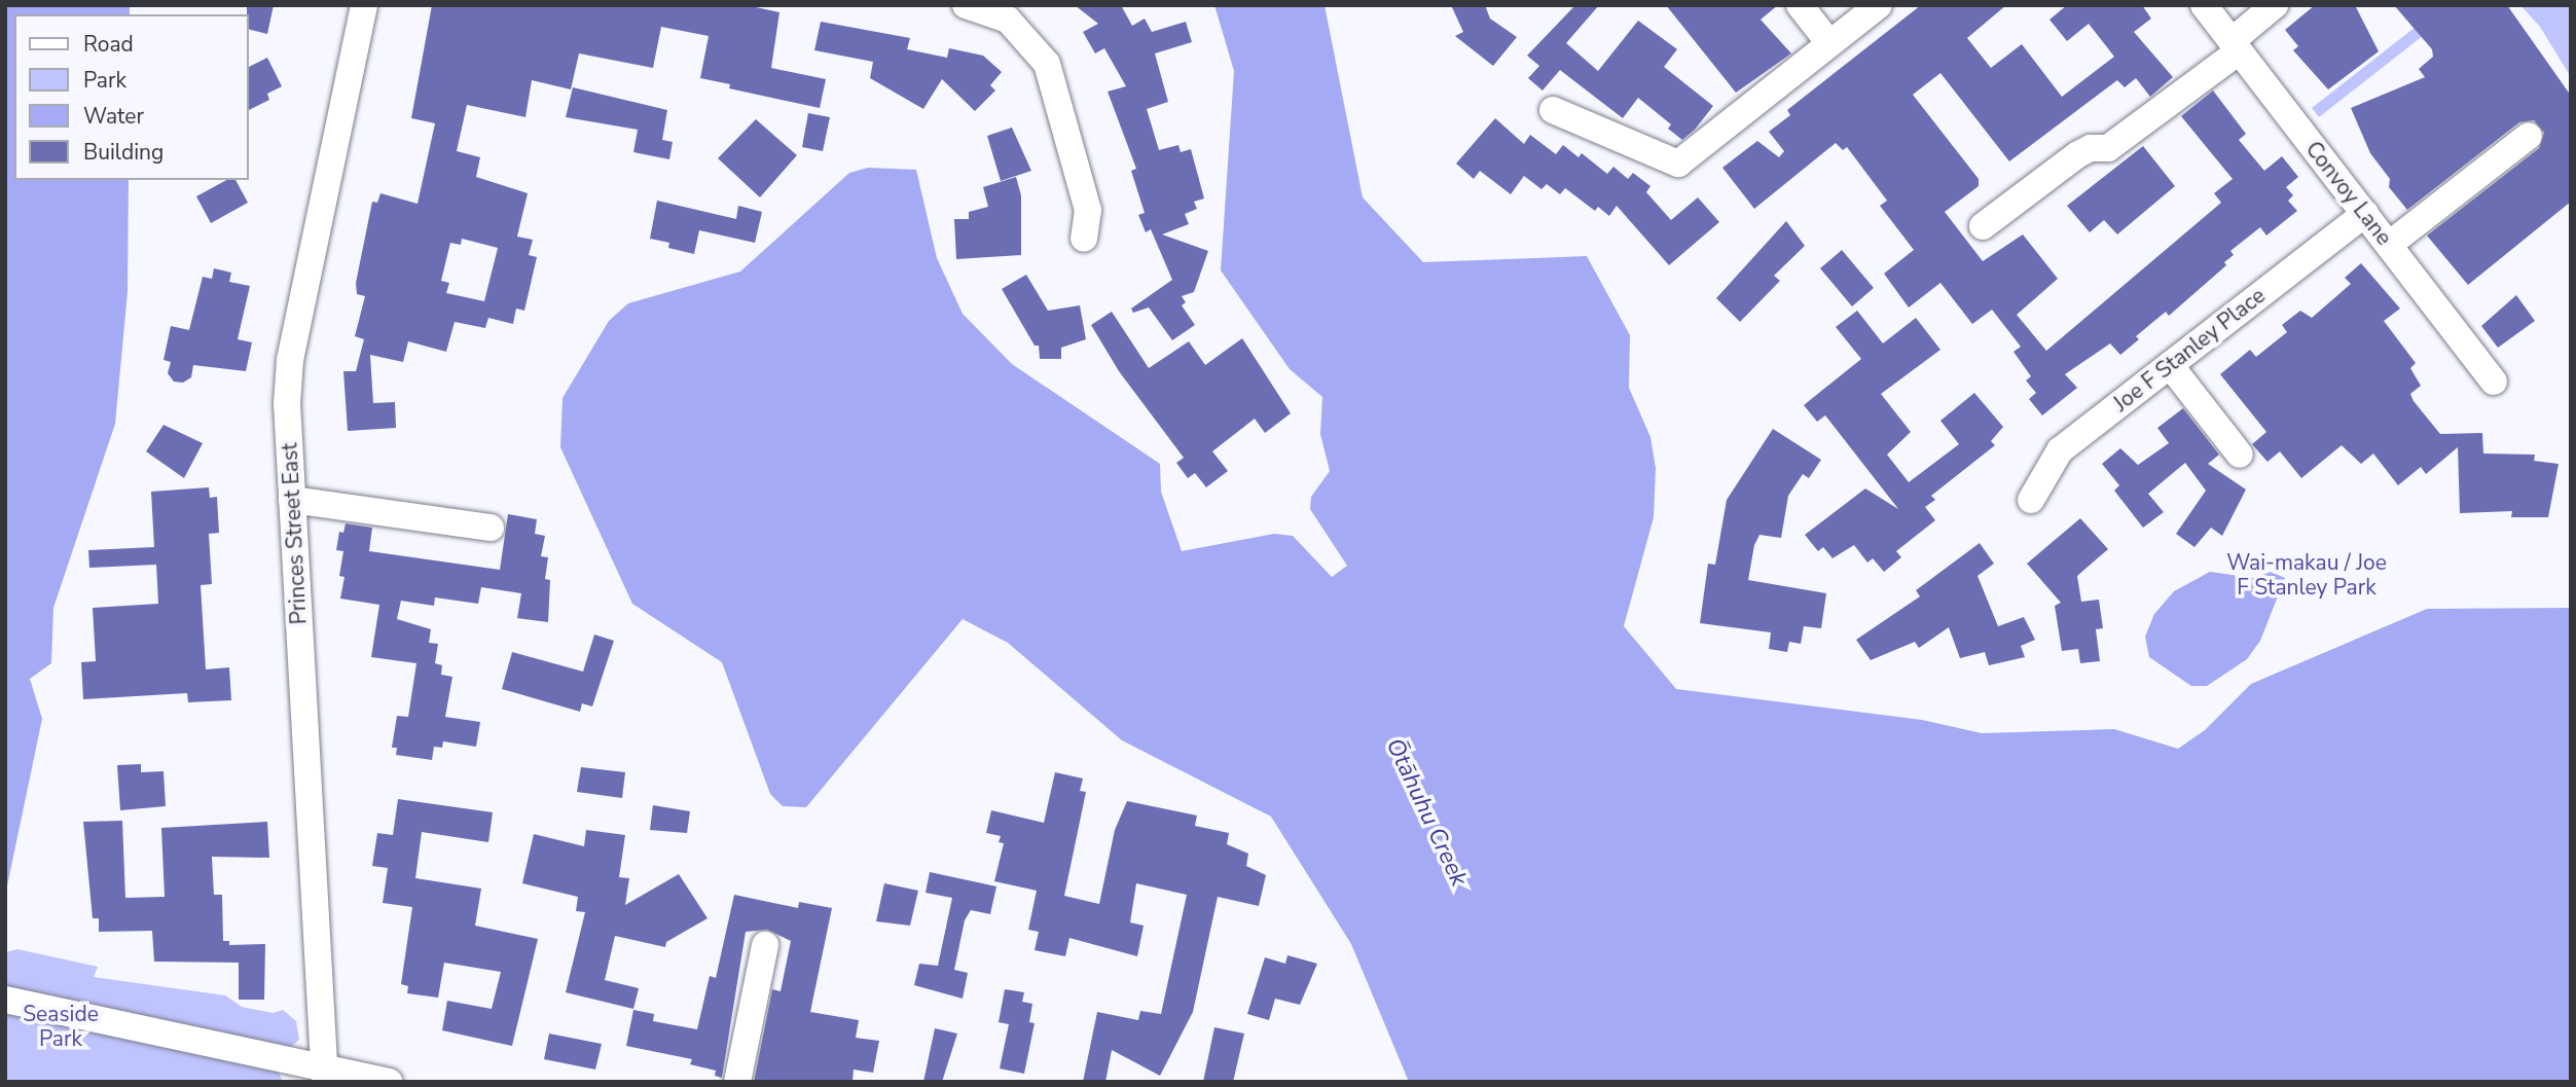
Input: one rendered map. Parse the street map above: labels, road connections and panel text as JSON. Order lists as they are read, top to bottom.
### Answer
{
  "streets": {
    "street": ["Convoy Lane", "Joe F Stanley Place", "Princes Street East"]
  },
  "crossings": [
    ["Convoy Lane", "Joe F Stanley Place"]
  ],
  "water": ["Ōtāhuhu Creek"],
  "parks": ["Wai-makau / Joe F Stanley Park", "Seaside Park"],
  "legend": [
    "Road",
    "Park",
    "Water",
    "Building"
  ]
}
